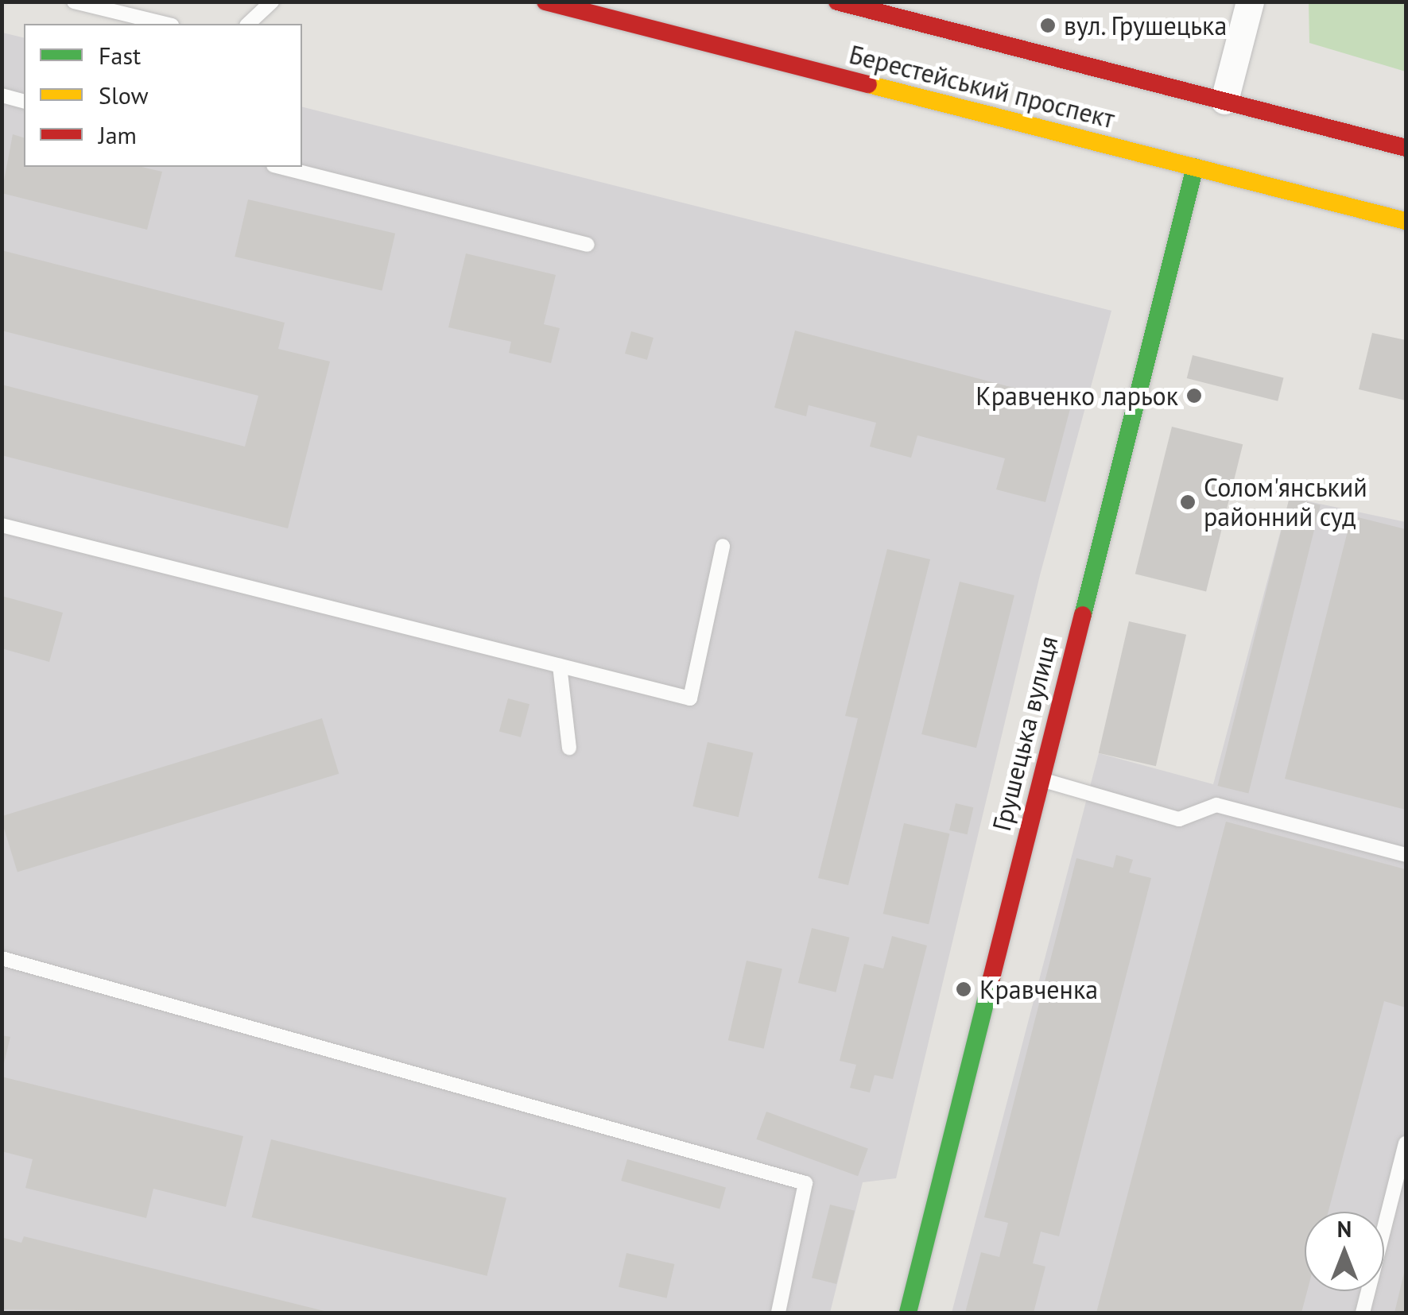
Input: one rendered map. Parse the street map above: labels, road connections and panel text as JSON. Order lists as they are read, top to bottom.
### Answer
{
  "streets": {
    "main road": ["Берестейський проспект", "Грушецька вулиця"]
  },
  "crossings": [
    ["Берестейський проспект", "Грушецька вулиця"]
  ],
  "places": [
    "вул. Грушецька",
    "Кравченко ларьок",
    "Солом'янський районний суд",
    "Кравченка"
  ],
  "legend": ["Fast", "Slow", "Jam"],
  "north": "top"
}
